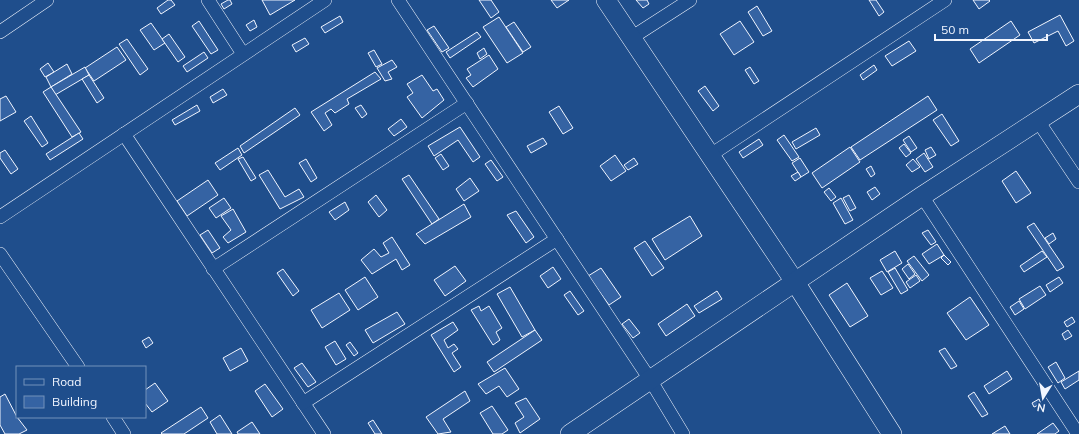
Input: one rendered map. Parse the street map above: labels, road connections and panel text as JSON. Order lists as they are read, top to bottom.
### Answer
{
  "legend": ["Road", "Building"],
  "scale_bar": "50 m",
  "north": "bottom"
}
